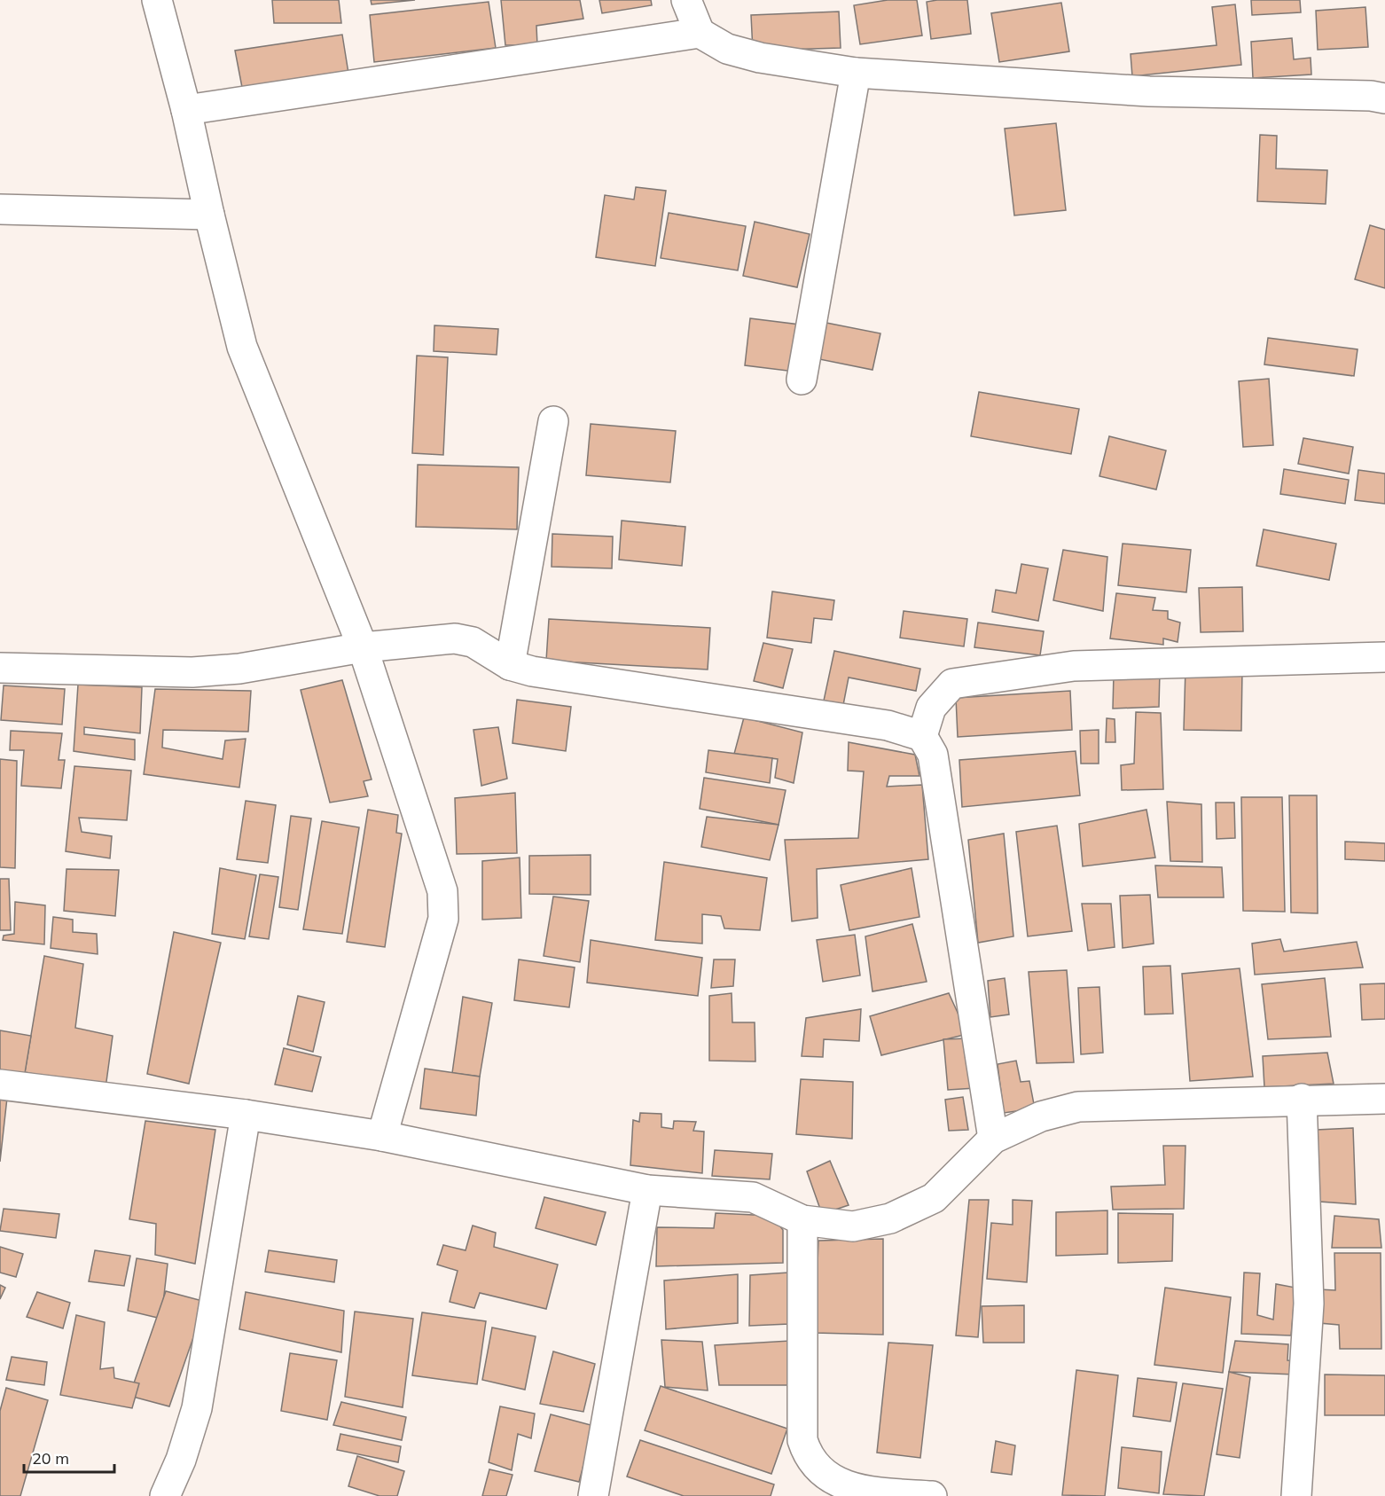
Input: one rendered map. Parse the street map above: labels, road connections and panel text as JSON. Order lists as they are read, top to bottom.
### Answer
{
  "scale_bar": "20 m"
}
